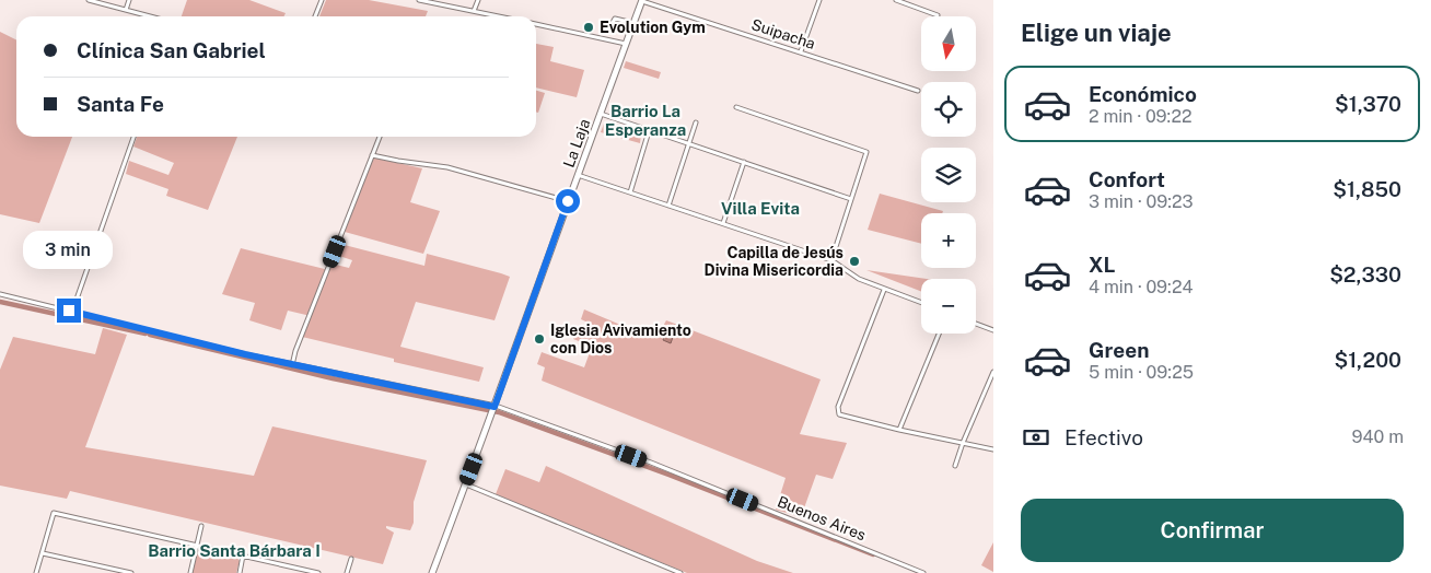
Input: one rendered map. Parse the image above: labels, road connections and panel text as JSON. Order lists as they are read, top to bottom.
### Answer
{
  "streets": {
    "main road": ["La Laja"],
    "street": ["Suipacha", "Buenos Aires"]
  },
  "crossings": [
    ["Suipacha", "La Laja"],
    ["La Laja", "Buenos Aires"]
  ],
  "districts": ["Barrio La Esperanza", "Villa Evita", "Barrio Santa Bárbara I"],
  "places": ["Evolution Gym", "Capilla de Jesús Divina Misericordia", "Iglesia Avivamiento con Dios"],
  "north": "bottom",
  "page": {
    "heading": "Elige un viaje",
    "map_buttons": ["+", "−"],
    "banner": ["Clínica San Gabriel", "Santa Fe"],
    "list": [
      {
        "name": "Económico",
        "note": "2 min · 09:22",
        "value": "$1,370"
      },
      {
        "name": "Confort",
        "note": "3 min · 09:23",
        "value": "$1,850"
      },
      {
        "name": "XL",
        "note": "4 min · 09:24",
        "value": "$2,330"
      },
      {
        "name": "Green",
        "note": "5 min · 09:25",
        "value": "$1,200"
      }
    ],
    "bubble": "3 min",
    "pay": ["Efectivo", "940 m"],
    "buttons": "Confirmar"
  }
}
